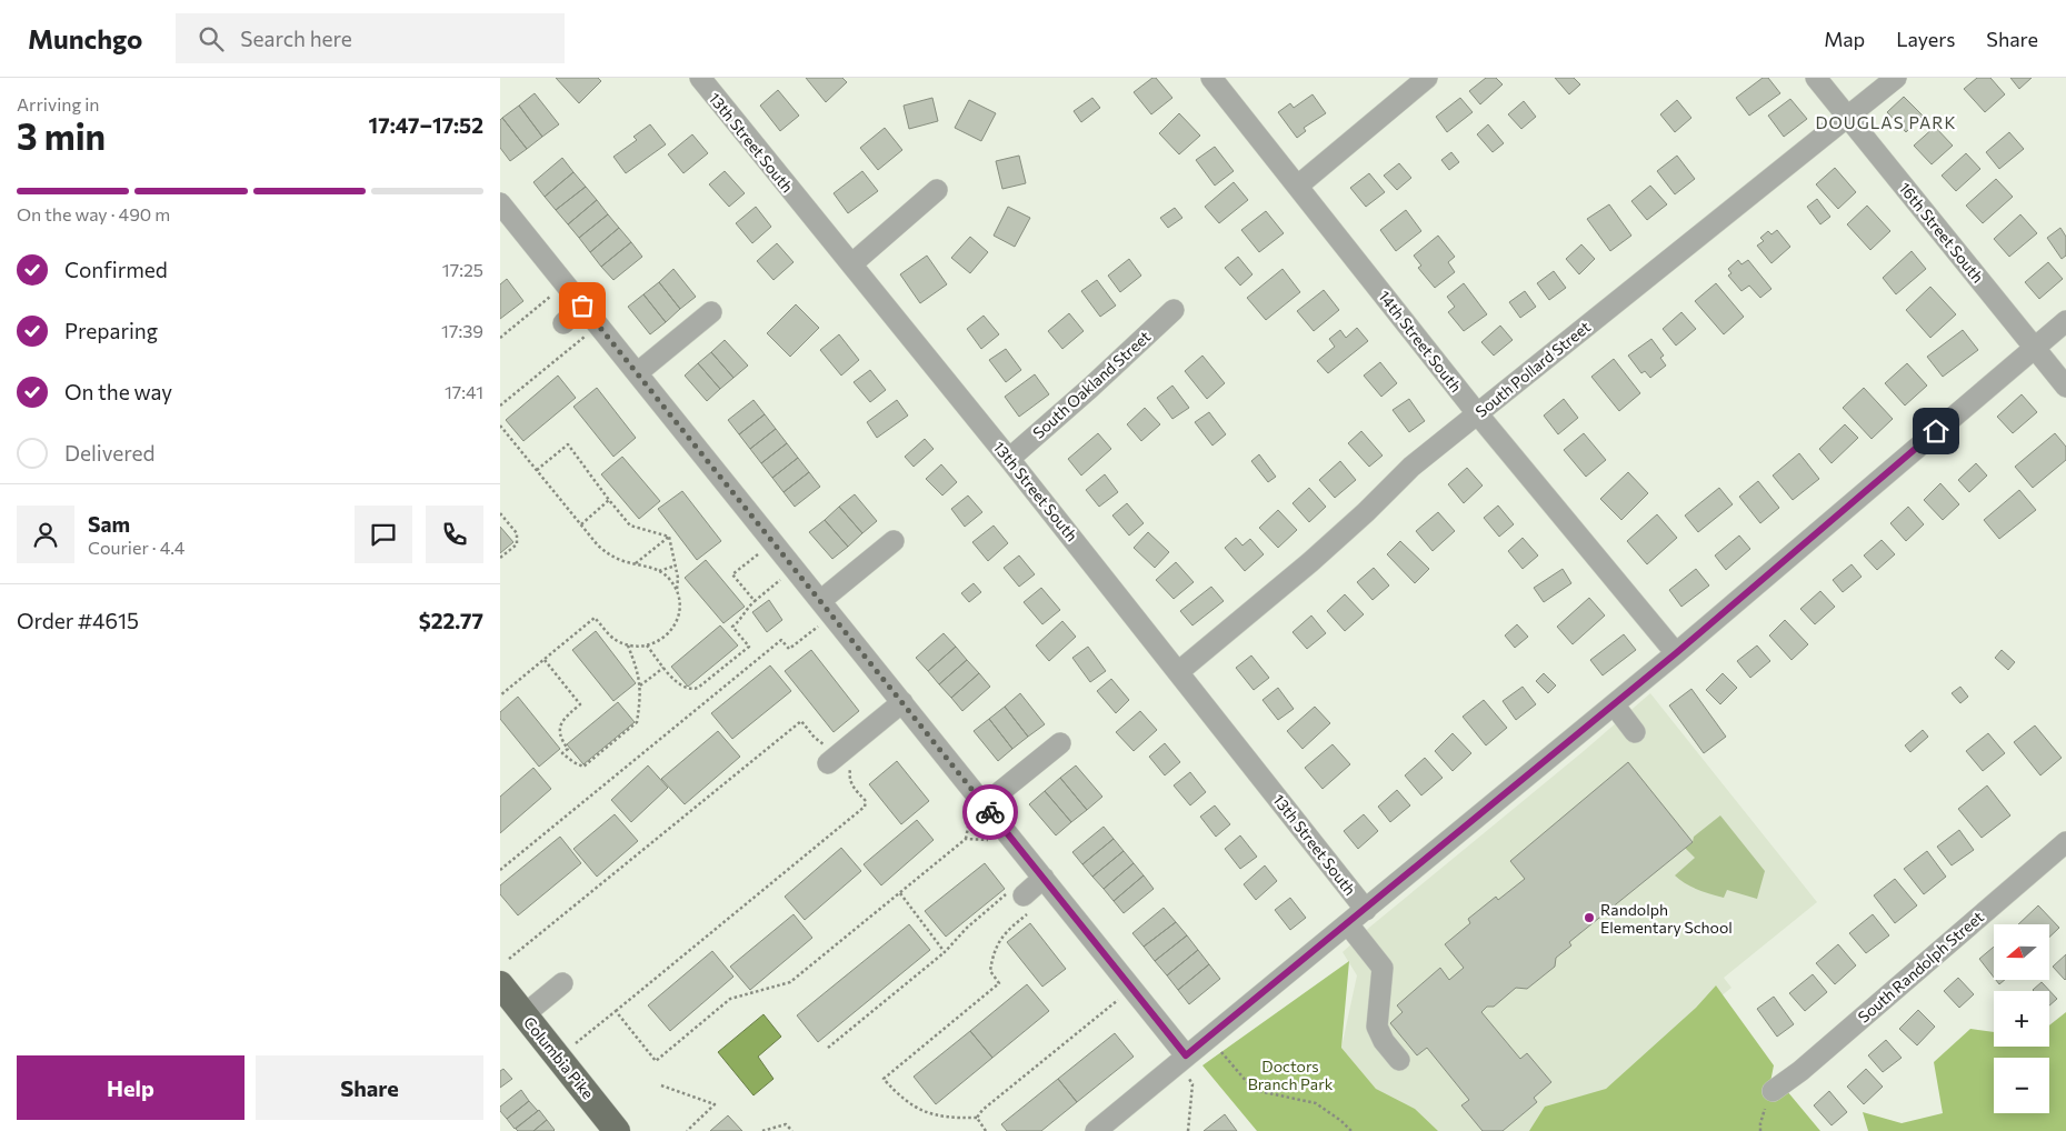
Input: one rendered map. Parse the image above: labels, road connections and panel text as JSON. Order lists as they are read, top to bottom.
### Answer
{
  "streets": {
    "main road": ["Columbia Pike"],
    "street": [
      "13th Street South",
      "16th Street South",
      "14th Street South",
      "South Pollard Street",
      "South Oakland Street",
      "South Randolph Street"
    ]
  },
  "crossings": [
    ["13th Street South", "South Pollard Street"],
    ["13th Street South", "South Oakland Street"],
    ["16th Street South", "South Pollard Street"],
    ["14th Street South", "South Pollard Street"]
  ],
  "districts": ["DOUGLAS PARK"],
  "parks": ["Doctors Branch Park"],
  "places": ["Randolph Elementary School"],
  "north": "left",
  "page": {
    "header": "Munchgo",
    "search": "Search here",
    "nav": ["Map", "Layers", "Share"],
    "heading": ["3 min", "Arriving in", "17:47–17:52"],
    "panel": [
      "Sam",
      "Courier · 4.4",
      "Order #4615",
      "$22.77"
    ],
    "bar": "On the way · 490 m",
    "list": [
      ["Confirmed", "17:25"],
      ["Preparing", "17:39"],
      ["On the way", "17:41"],
      "Delivered"
    ],
    "map_buttons": ["+", "−"],
    "buttons": ["Help", "Share"]
  }
}
